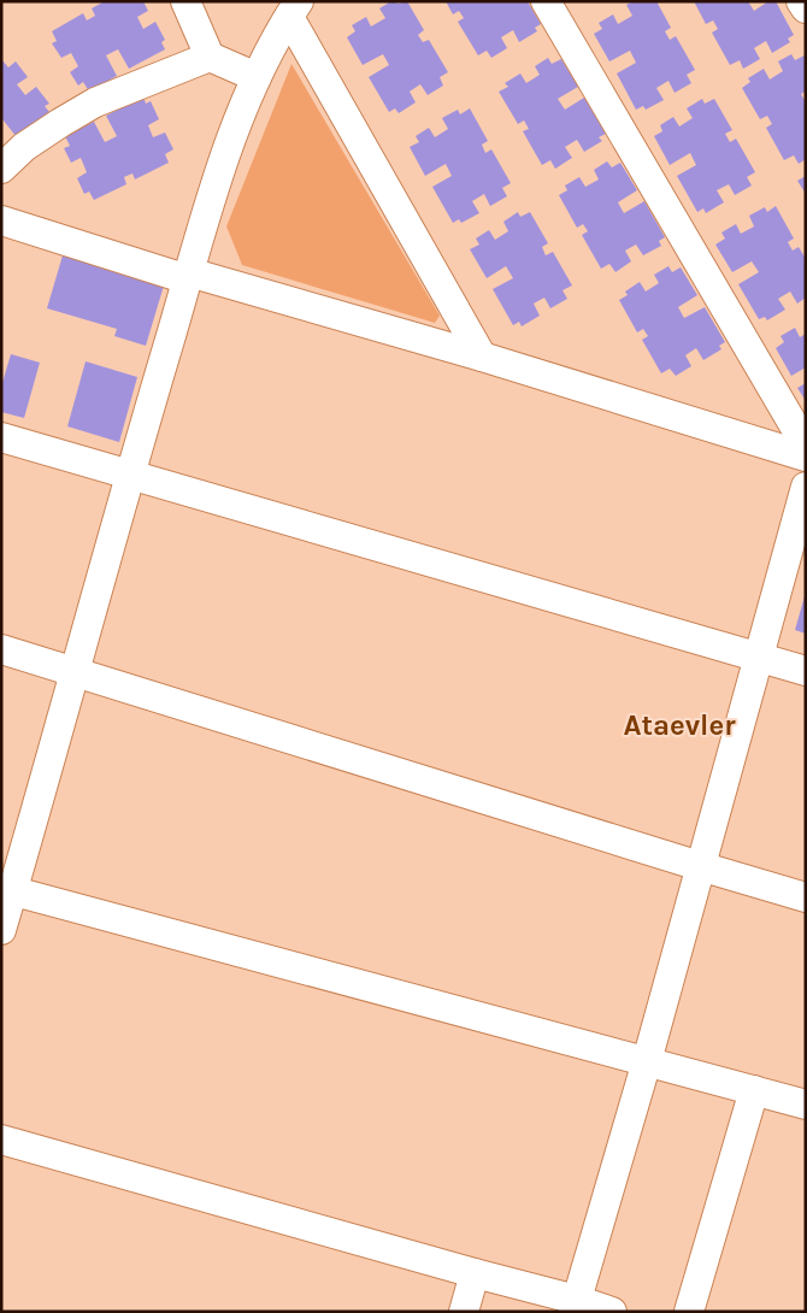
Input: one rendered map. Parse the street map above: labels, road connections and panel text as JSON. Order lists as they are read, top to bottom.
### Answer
{
  "districts": ["Ataevler"]
}
